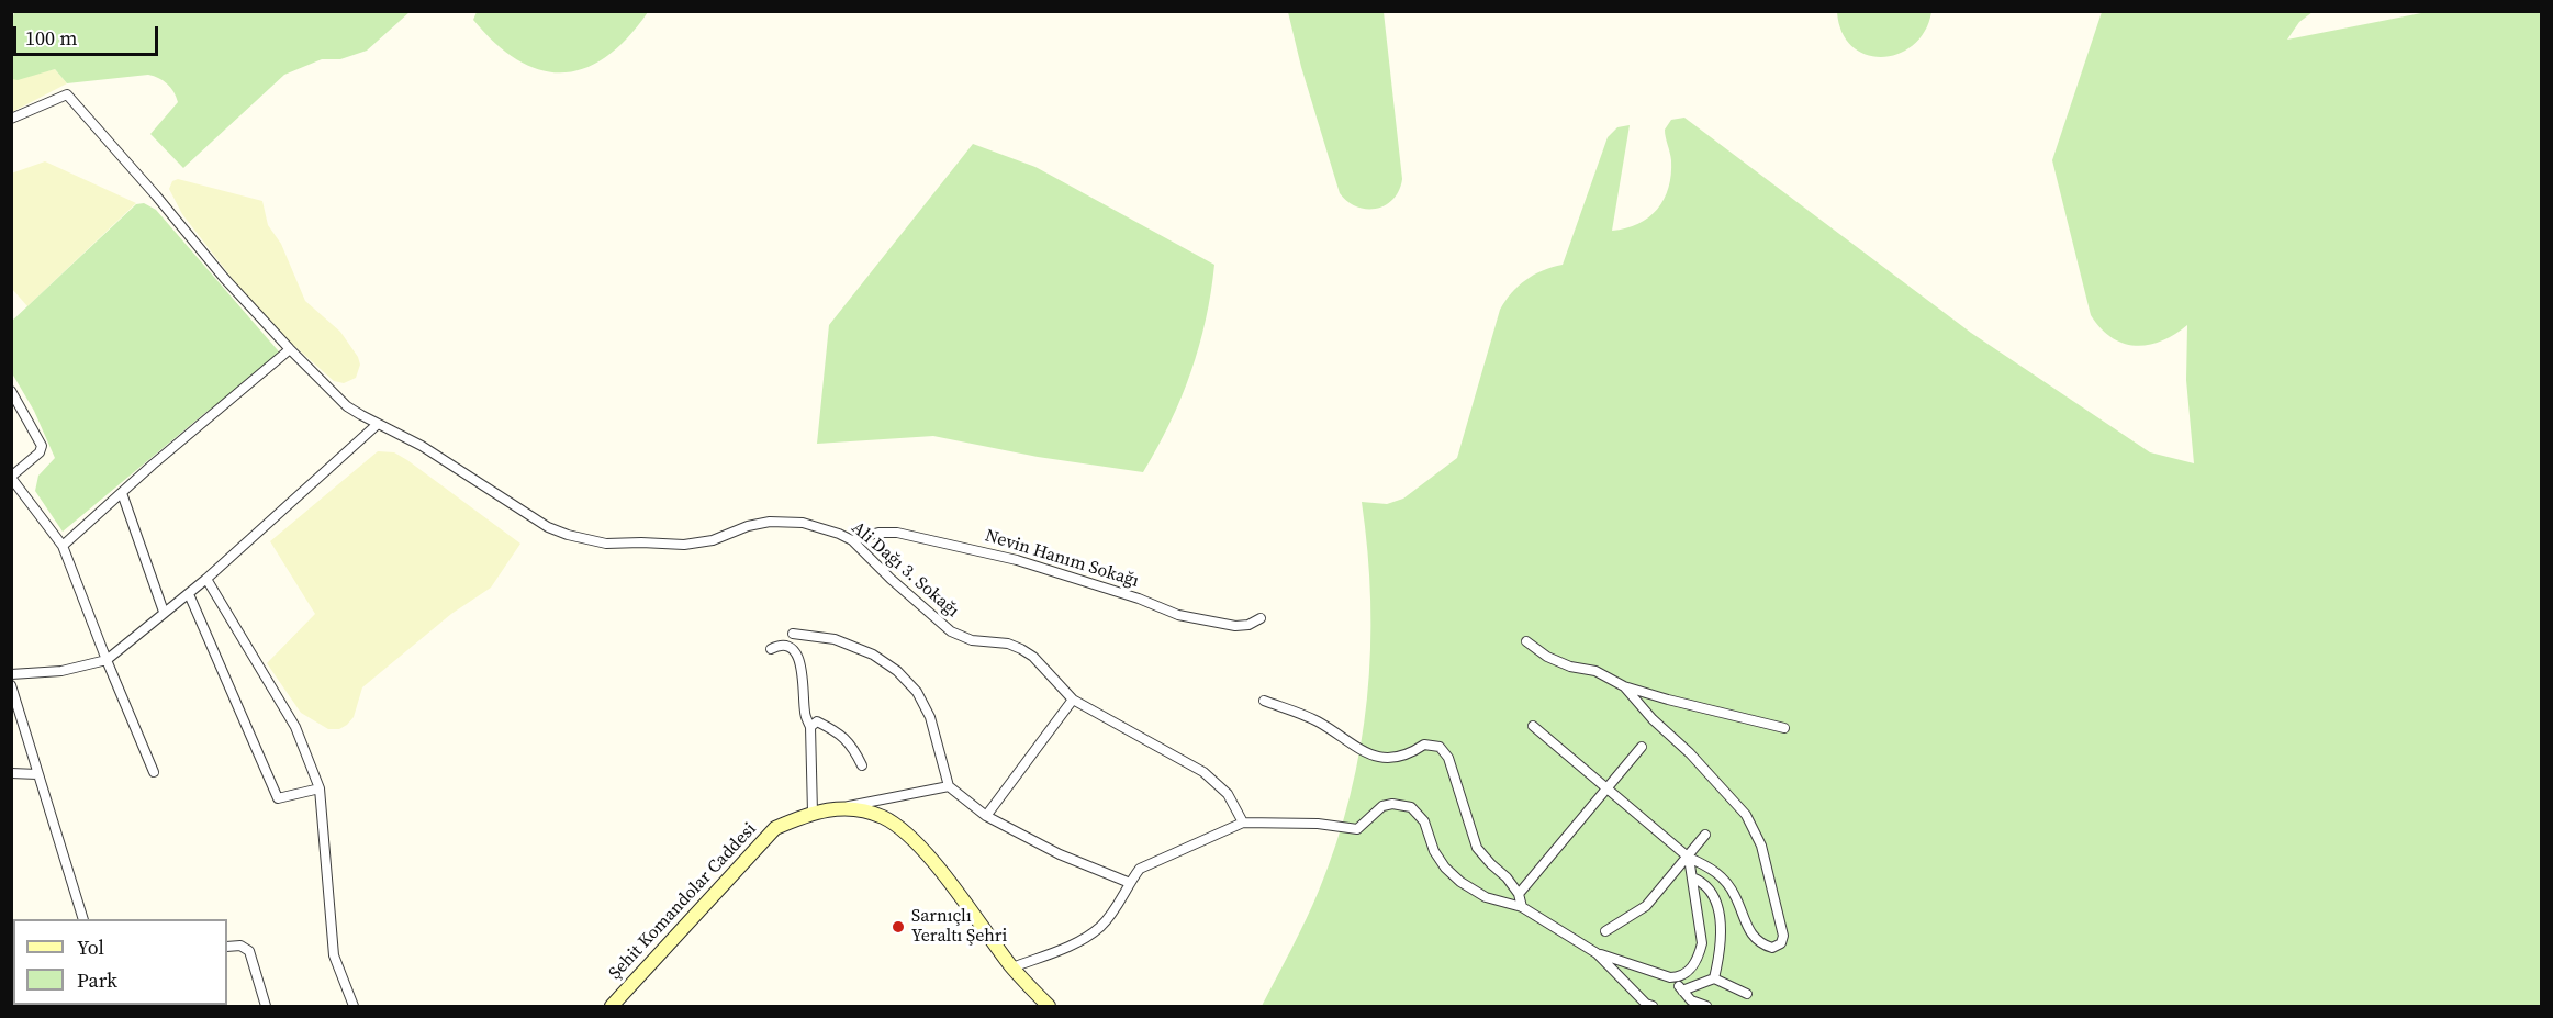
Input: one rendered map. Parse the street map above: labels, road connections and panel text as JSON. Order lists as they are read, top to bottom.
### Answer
{
  "streets": {
    "main road": ["Şehit Komandolar Caddesi"],
    "street": ["Nevin Hanım Sokağı", "Ali Dağı 3. Sokağı"]
  },
  "crossings": [
    ["Nevin Hanım Sokağı", "Ali Dağı 3. Sokağı"]
  ],
  "places": ["Sarnıçlı Yeraltı Şehri"],
  "legend": ["Yol", "Park"],
  "scale_bar": "100 m"
}
